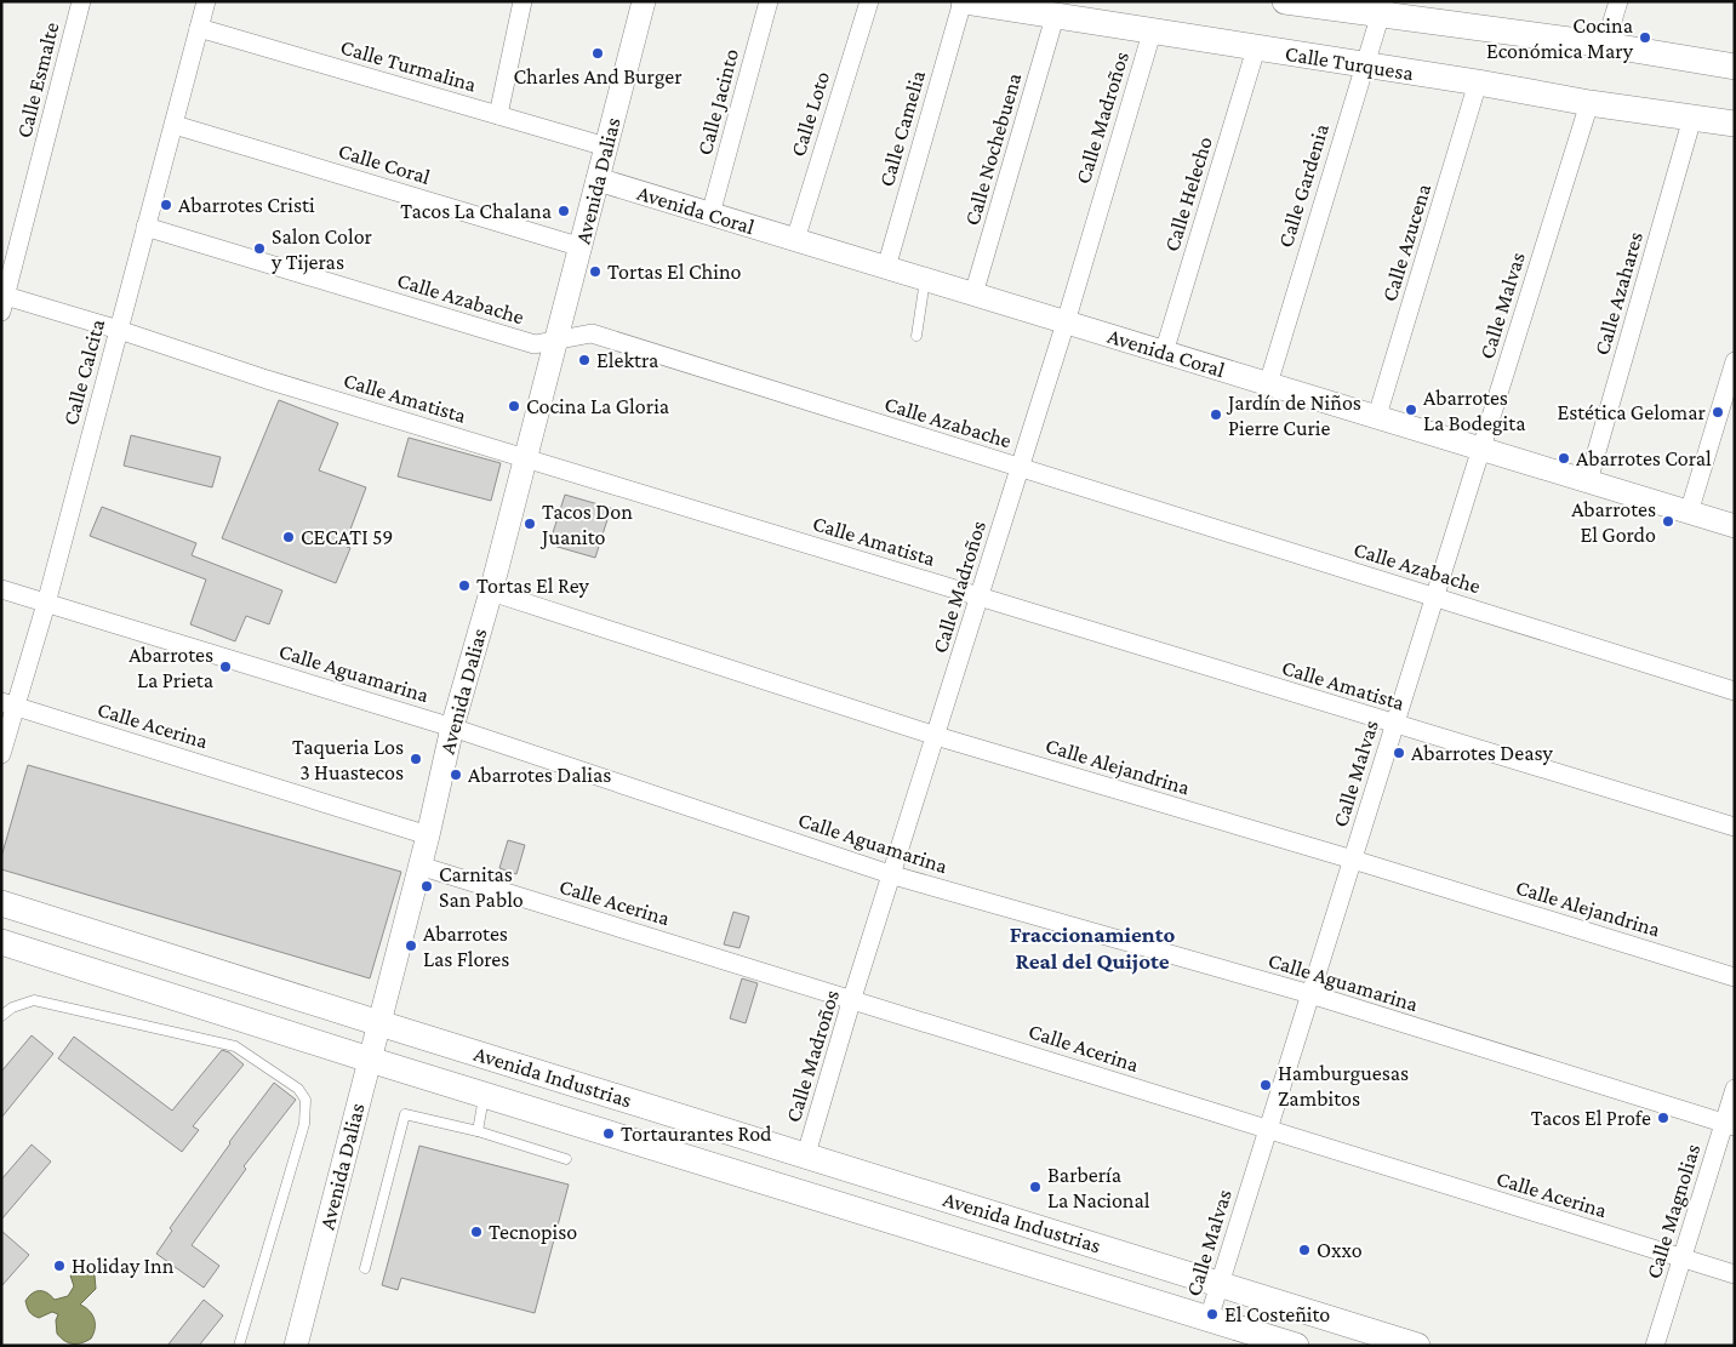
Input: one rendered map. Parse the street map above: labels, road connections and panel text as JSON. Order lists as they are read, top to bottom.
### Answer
{
  "streets": {
    "main road": ["Calle Turquesa", "Avenida Industrias"],
    "street": [
      "Calle Turmalina",
      "Calle Esmalte",
      "Calle Jacinto",
      "Calle Loto",
      "Calle Madroños",
      "Calle Camelia",
      "Calle Nochebuena",
      "Calle Coral",
      "Avenida Dalias",
      "Calle Gardenia",
      "Calle Helecho",
      "Avenida Coral",
      "Calle Azucena",
      "Calle Azahares",
      "Calle Azabache",
      "Calle Malvas",
      "Calle Calcita",
      "Calle Amatista",
      "Calle Aguamarina",
      "Calle Acerina",
      "Calle Alejandrina",
      "Calle Magnolias"
    ]
  },
  "crossings": [
    ["Calle Turquesa", "Calle Madroños"],
    ["Calle Turquesa", "Calle Camelia"],
    ["Calle Turquesa", "Calle Nochebuena"],
    ["Calle Turquesa", "Calle Gardenia"],
    ["Calle Turquesa", "Calle Helecho"],
    ["Calle Turquesa", "Calle Azucena"],
    ["Calle Turquesa", "Calle Azahares"],
    ["Calle Turquesa", "Calle Malvas"],
    ["Calle Turmalina", "Avenida Dalias"],
    ["Calle Turmalina", "Calle Calcita"],
    ["Calle Esmalte", "Calle Amatista"],
    ["Calle Jacinto", "Avenida Coral"],
    ["Calle Loto", "Avenida Coral"],
    ["Calle Madroños", "Avenida Coral"],
    ["Calle Madroños", "Calle Azabache"],
    ["Calle Madroños", "Calle Amatista"],
    ["Calle Madroños", "Calle Aguamarina"],
    ["Calle Madroños", "Calle Acerina"],
    ["Calle Madroños", "Calle Alejandrina"],
    ["Calle Madroños", "Avenida Industrias"],
    ["Calle Camelia", "Avenida Coral"],
    ["Calle Nochebuena", "Avenida Coral"],
    ["Calle Coral", "Avenida Dalias"],
    ["Calle Coral", "Calle Calcita"],
    ["Avenida Dalias", "Avenida Coral"],
    ["Avenida Dalias", "Calle Azabache"],
    ["Avenida Dalias", "Calle Amatista"],
    ["Avenida Dalias", "Calle Aguamarina"],
    ["Avenida Dalias", "Calle Acerina"],
    ["Avenida Dalias", "Calle Alejandrina"],
    ["Avenida Dalias", "Avenida Industrias"],
    ["Calle Gardenia", "Avenida Coral"],
    ["Calle Helecho", "Avenida Coral"],
    ["Avenida Coral", "Calle Azucena"],
    ["Avenida Coral", "Calle Azahares"],
    ["Avenida Coral", "Calle Malvas"],
    ["Calle Azabache", "Calle Malvas"],
    ["Calle Azabache", "Calle Calcita"],
    ["Calle Malvas", "Calle Amatista"],
    ["Calle Malvas", "Calle Aguamarina"],
    ["Calle Malvas", "Calle Acerina"],
    ["Calle Malvas", "Calle Alejandrina"],
    ["Calle Malvas", "Avenida Industrias"],
    ["Calle Calcita", "Calle Amatista"],
    ["Calle Calcita", "Calle Aguamarina"],
    ["Calle Calcita", "Calle Acerina"],
    ["Calle Aguamarina", "Calle Magnolias"],
    ["Calle Acerina", "Calle Magnolias"]
  ],
  "districts": ["Fraccionamiento Real del Quijote"],
  "places": [
    "Cocina Económica Mary",
    "Charles And Burger",
    "Abarrotes Cristi",
    "Tacos La Chalana",
    "Salon Color y Tijeras",
    "Tortas El Chino",
    "Elektra",
    "Cocina La Gloria",
    "Abarrotes La Bodegita",
    "Estética Gelomar",
    "Jardín de Niños Pierre Curie",
    "Abarrotes Coral",
    "Abarrotes El Gordo",
    "Tacos Don Juanito",
    "CECATI 59",
    "Tortas El Rey",
    "Abarrotes La Prieta",
    "Abarrotes Deasy",
    "Taqueria Los 3 Huastecos",
    "Abarrotes Dalias",
    "Carnitas San Pablo",
    "Abarrotes Las Flores",
    "Hamburguesas Zambitos",
    "Tacos El Profe",
    "Tortaurantes Rod",
    "Barbería La Nacional",
    "Tecnopiso",
    "Oxxo",
    "Holiday Inn",
    "El Costeñito"
  ]
}
